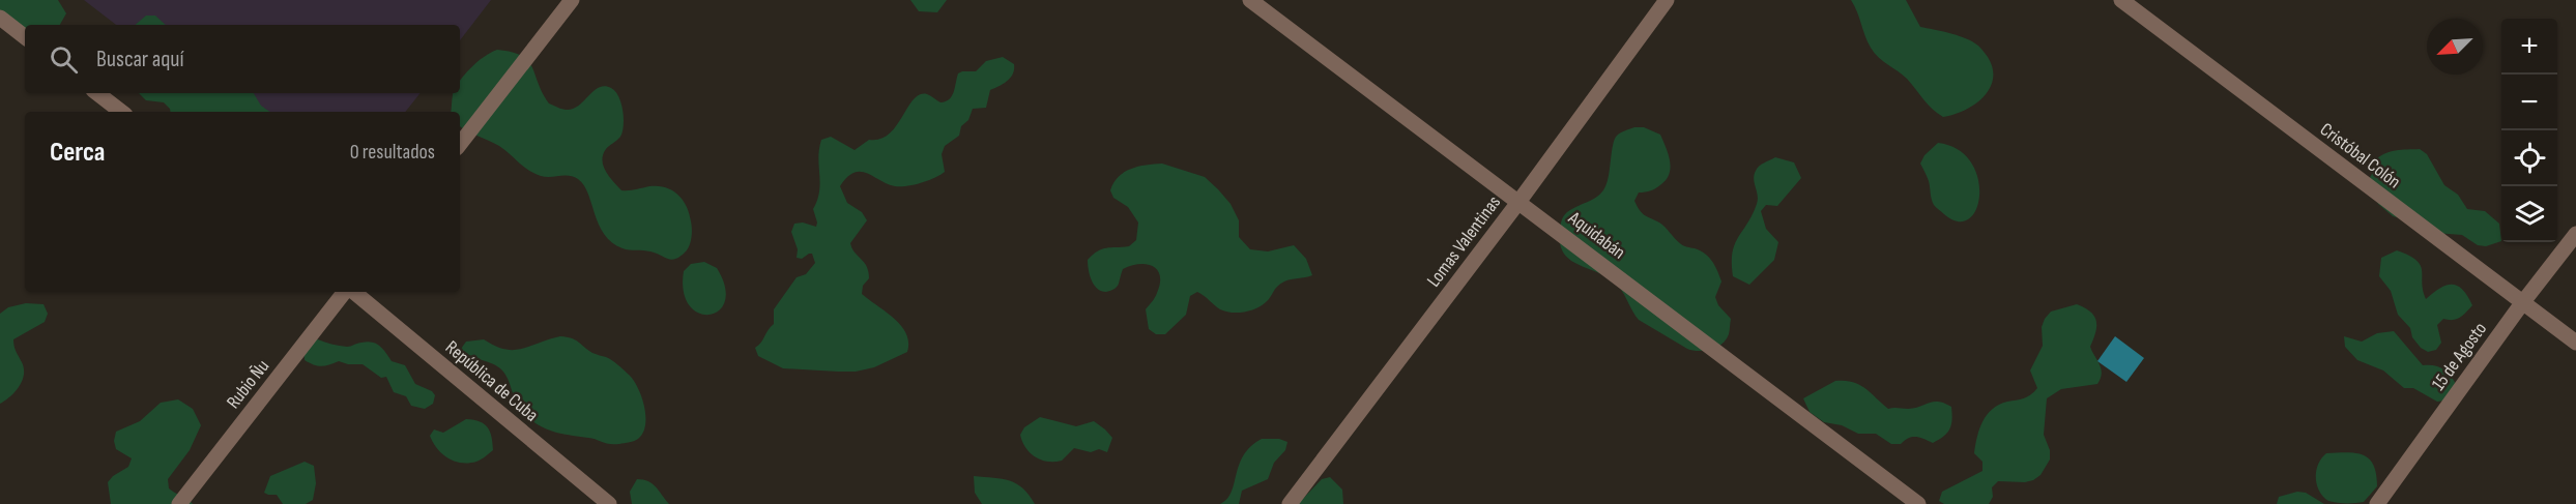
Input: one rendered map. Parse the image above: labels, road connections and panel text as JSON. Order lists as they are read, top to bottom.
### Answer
{
  "streets": {
    "street": [
      "Cristóbal Colón",
      "Aquidabán",
      "Lomas Valentinas",
      "15 de Agosto",
      "República de Cuba",
      "Rubio Ñu"
    ]
  },
  "crossings": [
    ["Cristóbal Colón", "15 de Agosto"],
    ["Aquidabán", "Lomas Valentinas"]
  ],
  "north": "bottom left",
  "page": {
    "map_buttons": ["+", "−"],
    "search": "Buscar aquí",
    "heading": ["Cerca", "0 resultados"]
  }
}
